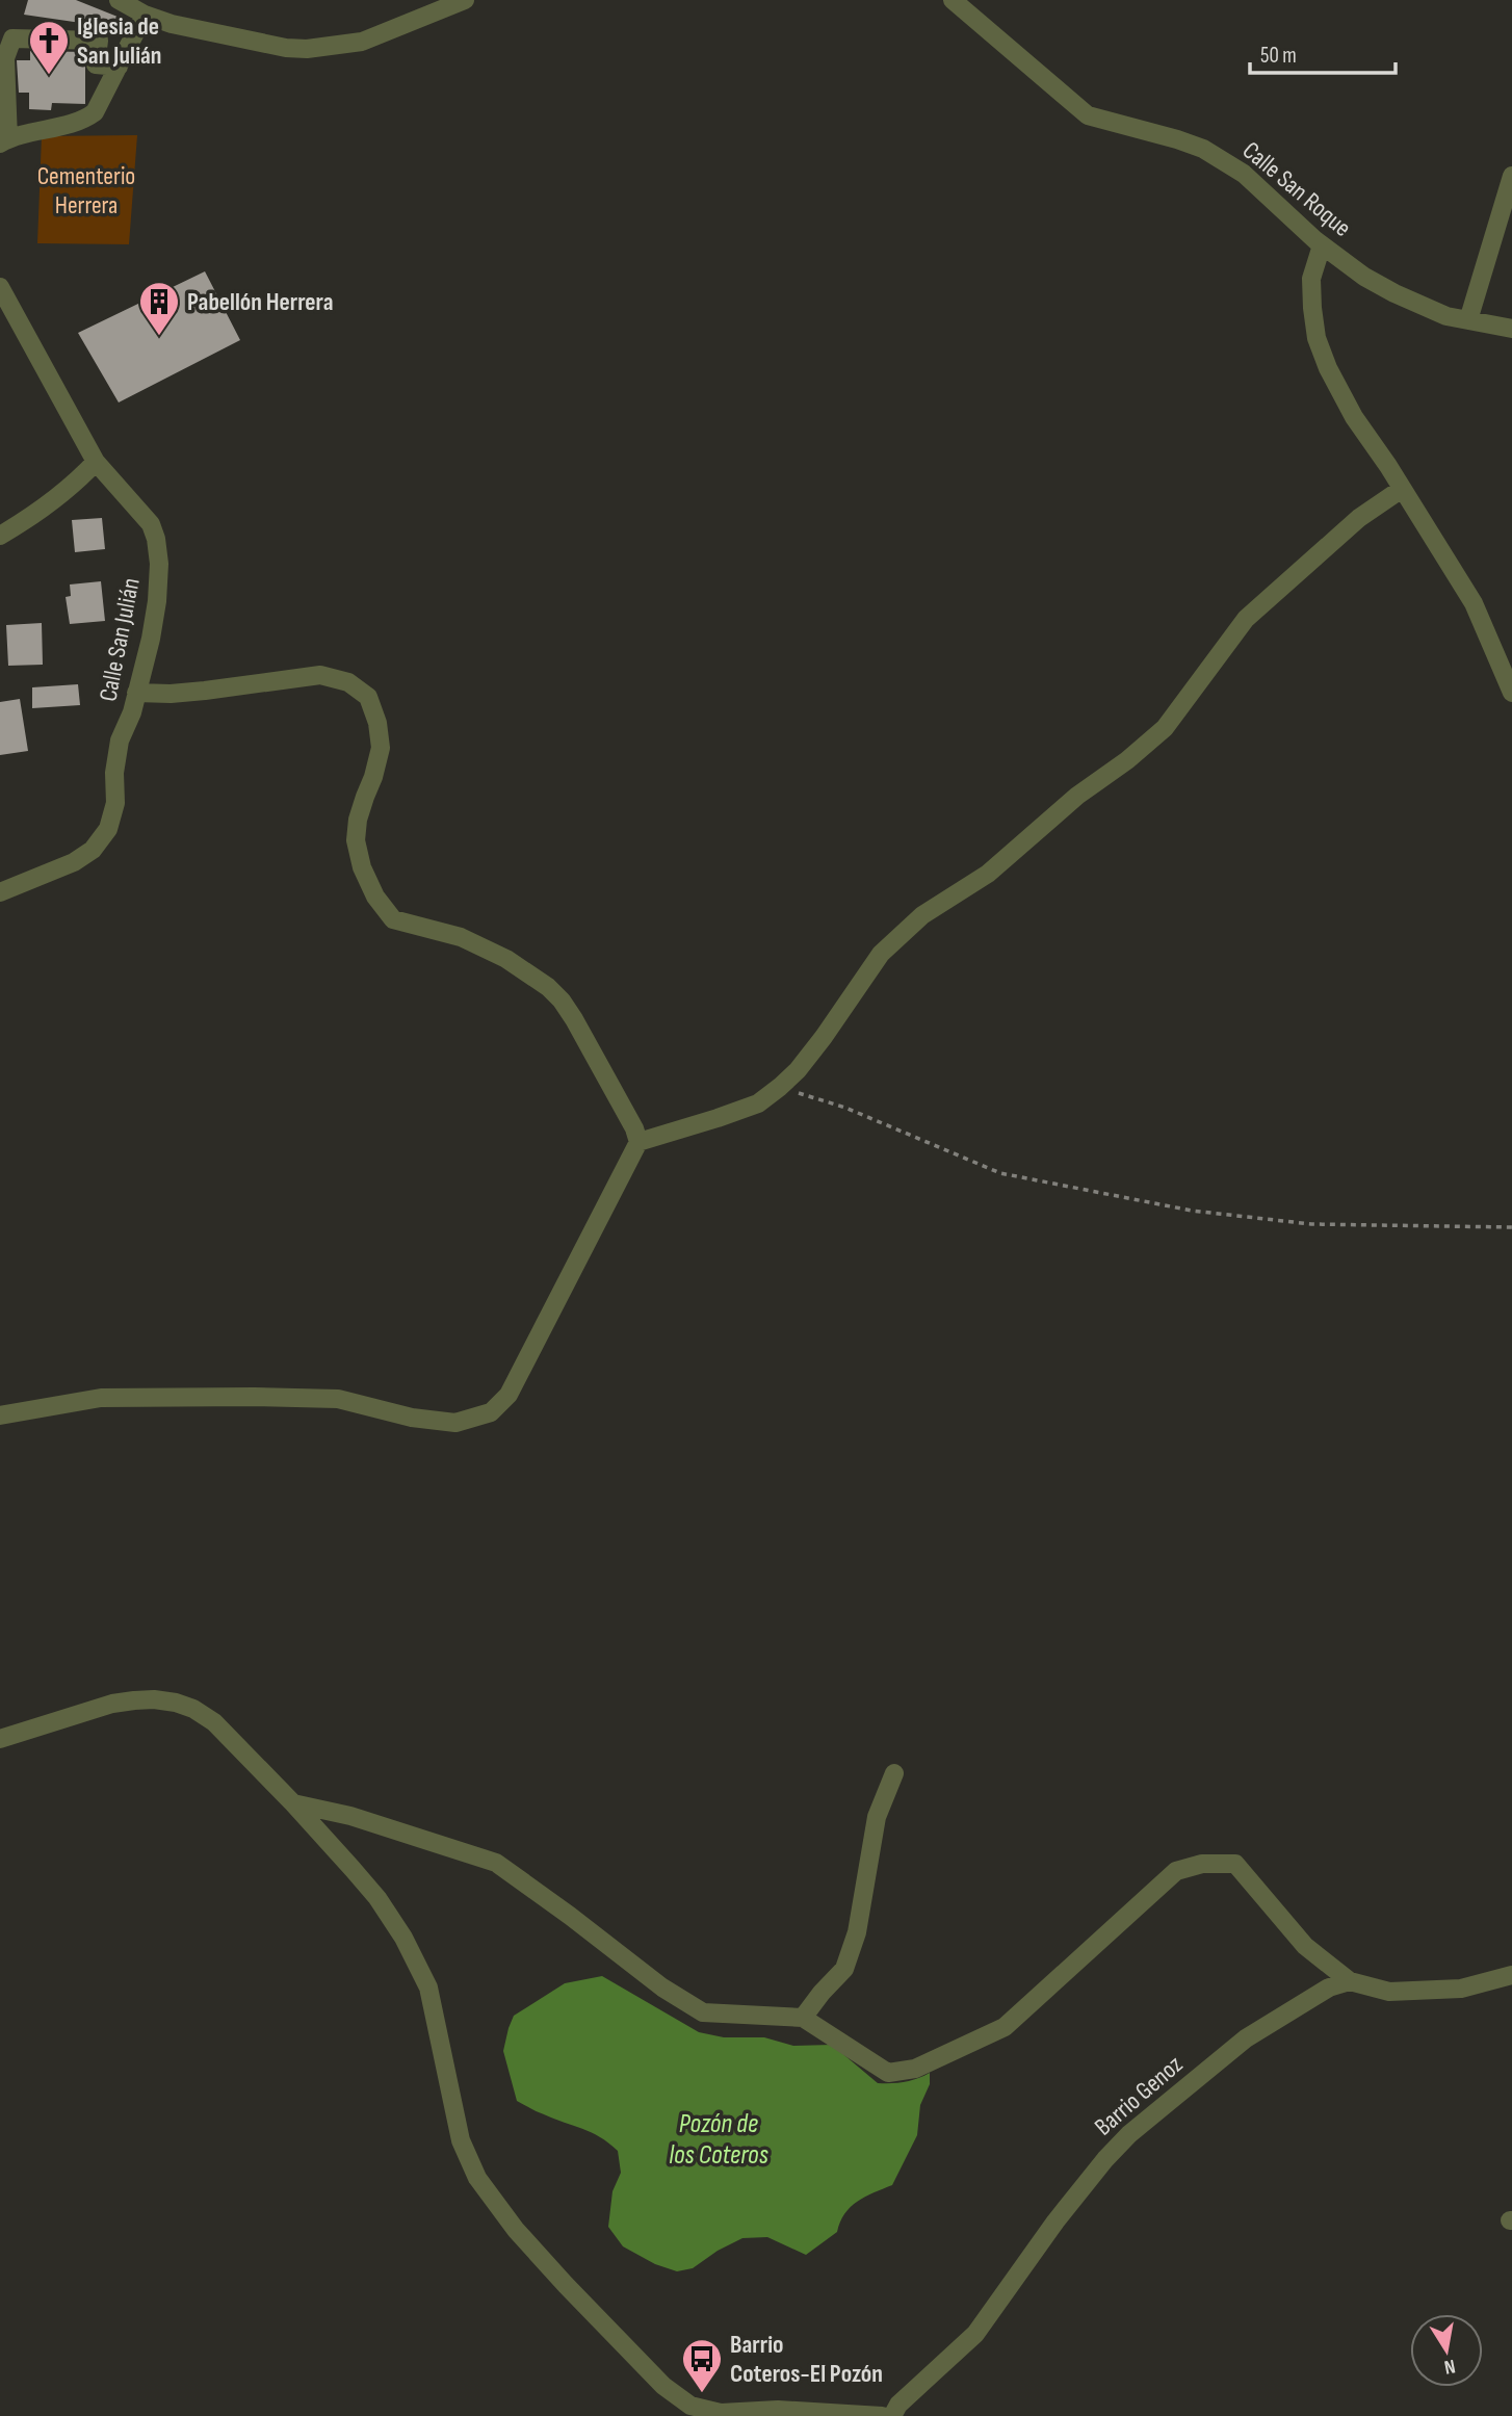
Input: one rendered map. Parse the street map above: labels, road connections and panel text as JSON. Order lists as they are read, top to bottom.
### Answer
{
  "streets": {
    "street": ["Calle San Roque", "Calle San Julián", "Barrio Genoz"]
  },
  "water": ["Pozón de los Coteros"],
  "parks": ["Cementerio Herrera"],
  "places": {
    "church": ["Iglesia de San Julián"],
    "building": ["Pabellón Herrera"],
    "bus stop": ["Barrio Coteros-El Pozón"]
  },
  "scale_bar": "50 m",
  "north": "bottom"
}
